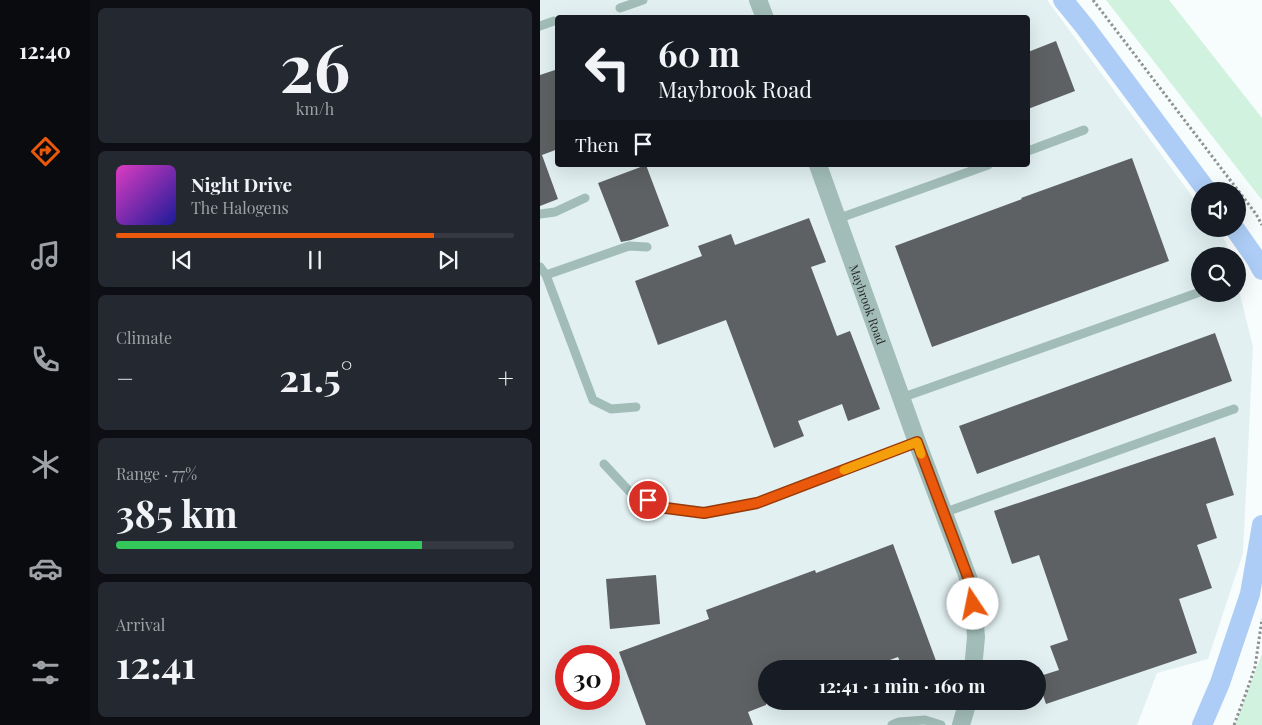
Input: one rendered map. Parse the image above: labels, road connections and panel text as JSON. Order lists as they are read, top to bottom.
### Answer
{
  "streets": {
    "street": ["Maybrook Road"]
  },
  "page": {
    "tabs": "12:40",
    "tile": [
      ["26", "km/h"],
      "Climate",
      ["Range · 77%", "385 km"],
      ["Arrival", "12:41"]
    ],
    "turn": ["60 m", "Maybrook Road"],
    "then": "Then",
    "song": ["Night Drive", "The Halogens"],
    "heat": ["−", "21.5°", "+"],
    "limit": "30",
    "trip": "12:41 · 1 min · 160 m"
  }
}
